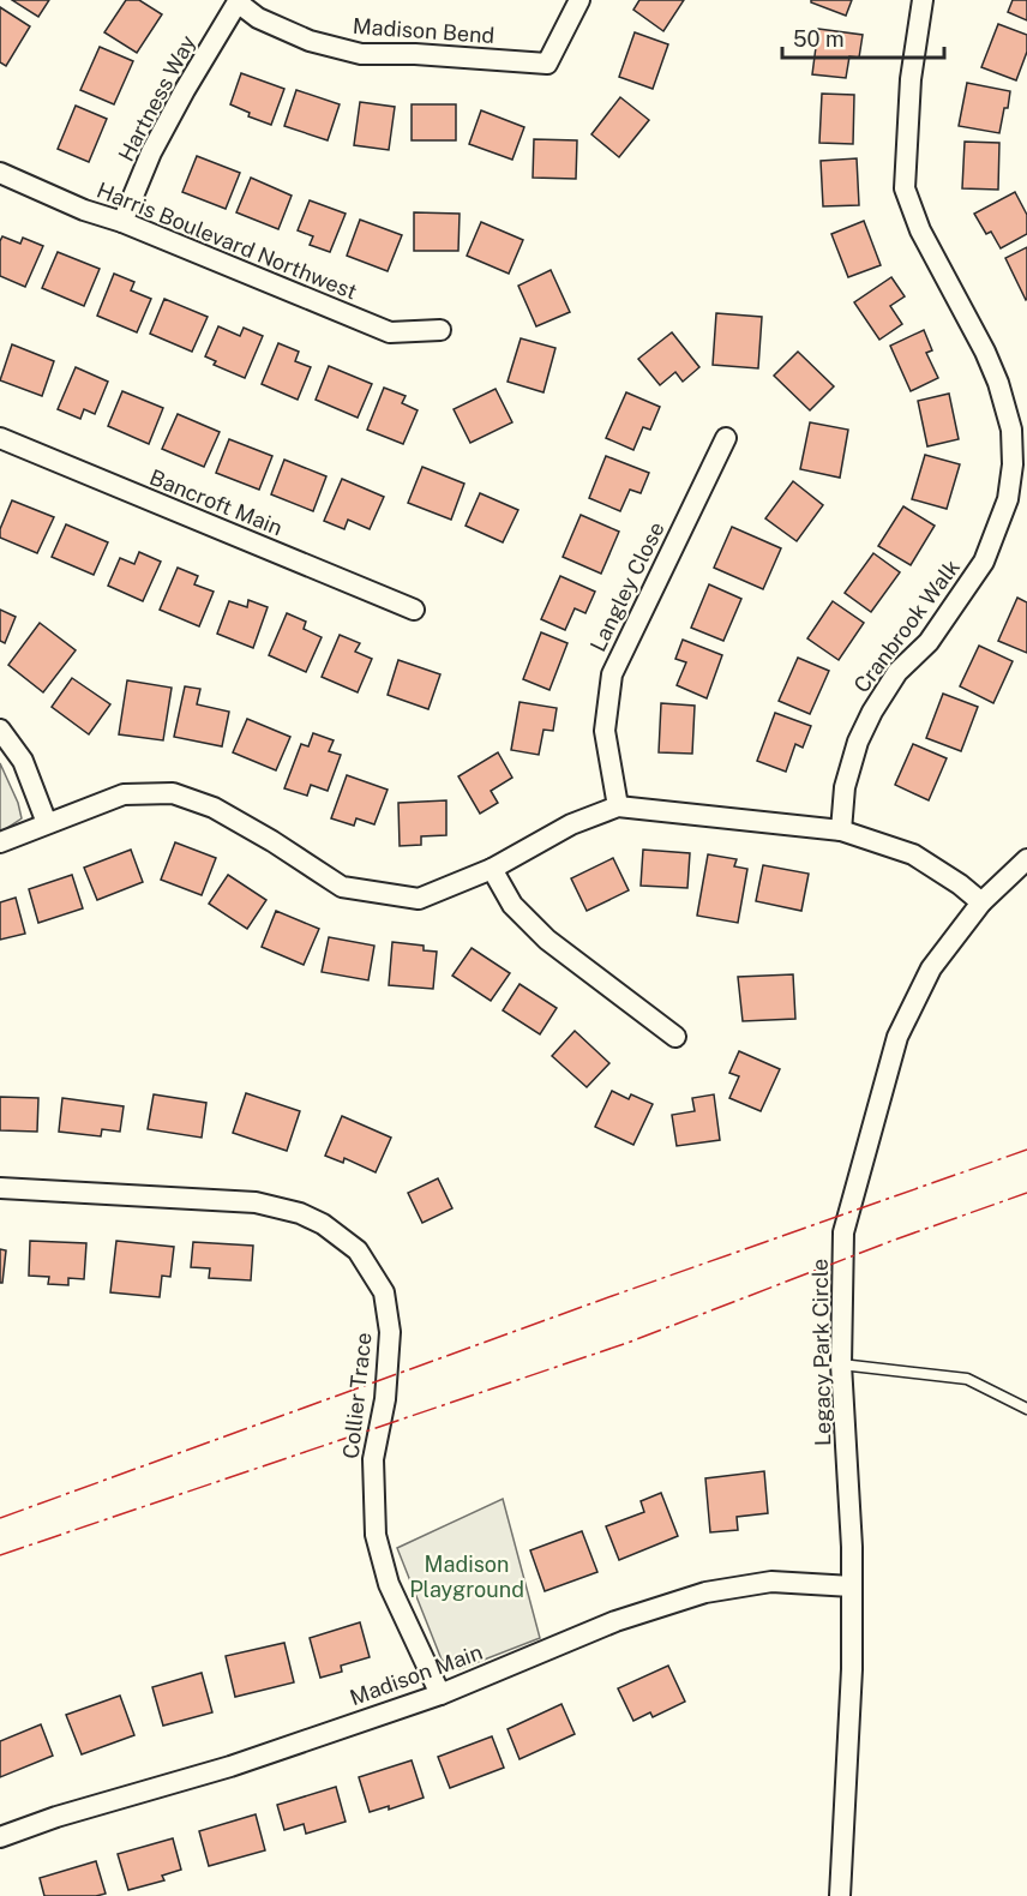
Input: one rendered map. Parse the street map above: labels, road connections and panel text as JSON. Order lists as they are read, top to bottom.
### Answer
{
  "streets": {
    "street": [
      "Madison Bend",
      "Hartness Way",
      "Harris Boulevard Northwest",
      "Bancroft Main",
      "Langley Close",
      "Cranbrook Walk",
      "Legacy Park Circle",
      "Collier Trace",
      "Madison Main"
    ]
  },
  "crossings": [
    ["Madison Bend", "Hartness Way"],
    ["Hartness Way", "Harris Boulevard Northwest"],
    ["Legacy Park Circle", "Madison Main"],
    ["Collier Trace", "Madison Main"]
  ],
  "parks": ["Madison Playground"],
  "scale_bar": "50 m"
}
